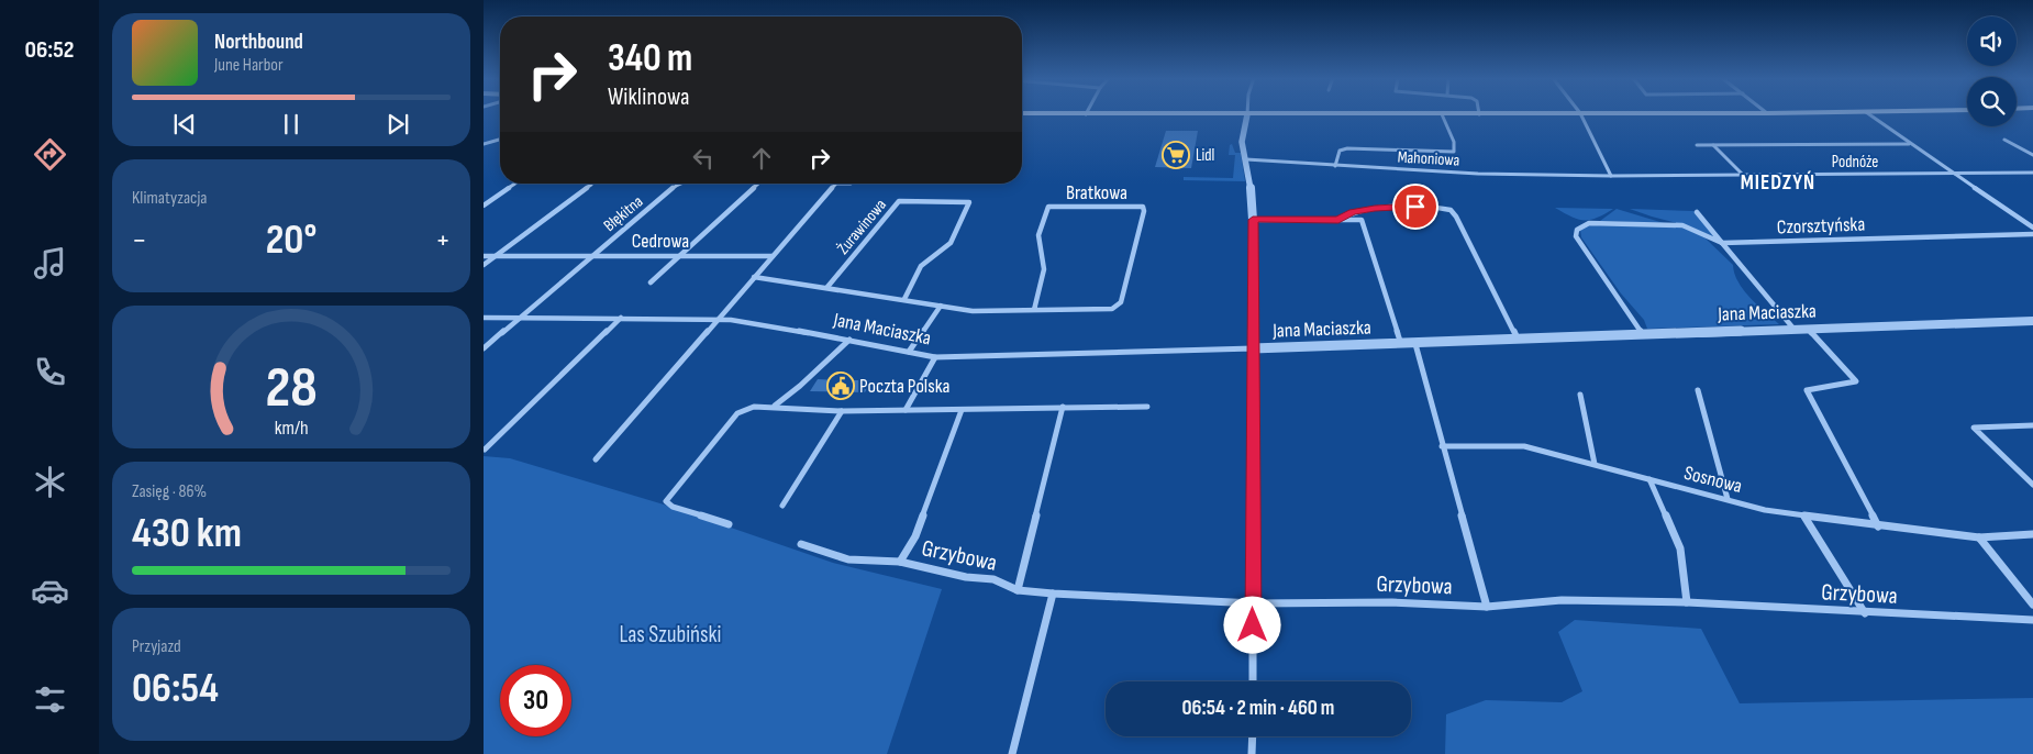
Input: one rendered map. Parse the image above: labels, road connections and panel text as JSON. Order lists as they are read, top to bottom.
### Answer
{
  "streets": {
    "street": [
      "Mahoniowa",
      "Podnóże",
      "Bratkowa",
      "Błękitna",
      "Czorsztyńska",
      "Żurawinowa",
      "Cedrowa",
      "Jana Maciaszka",
      "Sosnowa",
      "Grzybowa"
    ]
  },
  "crossings": [
    ["Mahoniowa", "Podnóże"],
    ["Błękitna", "Cedrowa"],
    ["Błękitna", "Jana Maciaszka"]
  ],
  "districts": ["MIEDZYŃ"],
  "parks": ["Las Szubiński"],
  "places": {
    "supermarket": ["Lidl"],
    "public building": ["Poczta Polska"]
  },
  "page": {
    "tabs": "06:52",
    "turn": ["340 m", "Wiklinowa"],
    "song": ["Northbound", "June Harbor"],
    "tile": [
      "Klimatyzacja",
      ["Zasięg · 86%", "430 km"],
      ["Przyjazd", "06:54"]
    ],
    "heat": ["−", "20°", "+"],
    "limit": "30",
    "trip": "06:54 · 2 min · 460 m",
    "gauge": ["28", "km/h"]
  }
}
